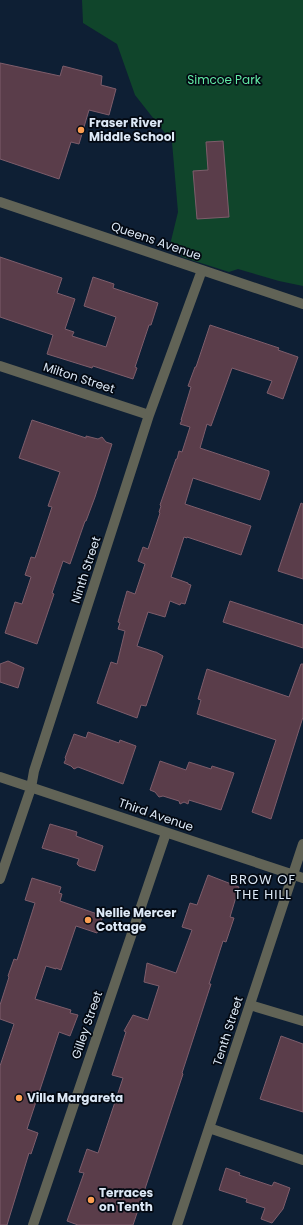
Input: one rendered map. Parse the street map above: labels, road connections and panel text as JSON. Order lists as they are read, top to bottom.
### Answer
{
  "streets": {
    "street": [
      "Queens Avenue",
      "Milton Street",
      "Ninth Street",
      "Third Avenue",
      "Gilley Street",
      "Tenth Street"
    ]
  },
  "crossings": [
    ["Queens Avenue", "Ninth Street"],
    ["Milton Street", "Ninth Street"],
    ["Ninth Street", "Third Avenue"],
    ["Third Avenue", "Gilley Street"],
    ["Third Avenue", "Tenth Street"]
  ],
  "districts": ["BROW OF THE HILL"],
  "parks": ["Simcoe Park"],
  "places": [
    "Fraser River Middle School",
    "Nellie Mercer Cottage",
    "Villa Margareta",
    "Terraces on Tenth"
  ]
}
